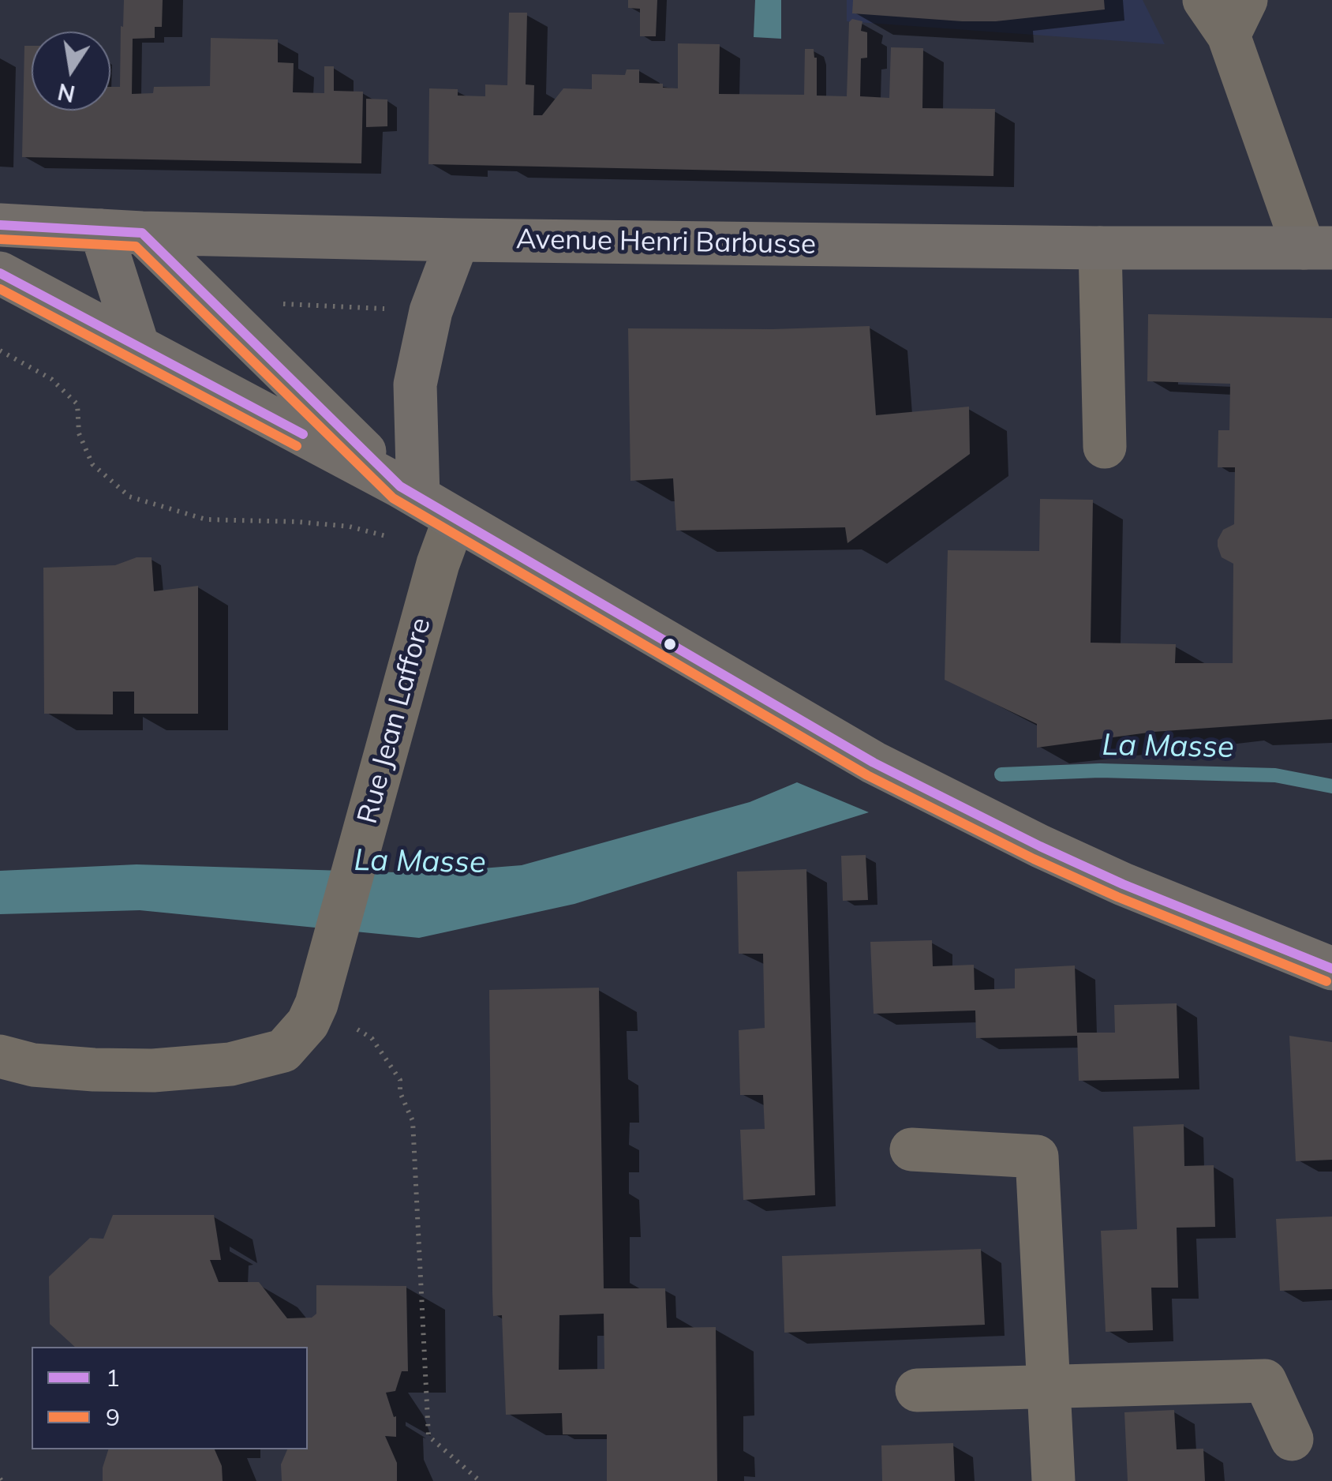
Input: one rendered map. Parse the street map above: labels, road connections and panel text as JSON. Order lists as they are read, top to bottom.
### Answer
{
  "streets": {
    "main road": ["Avenue Henri Barbusse"],
    "street": ["Rue Jean Laffore"]
  },
  "water": ["La Masse"],
  "lines": ["transit line 1", "transit line 9"],
  "legend": ["1", "9"],
  "north": "bottom"
}
